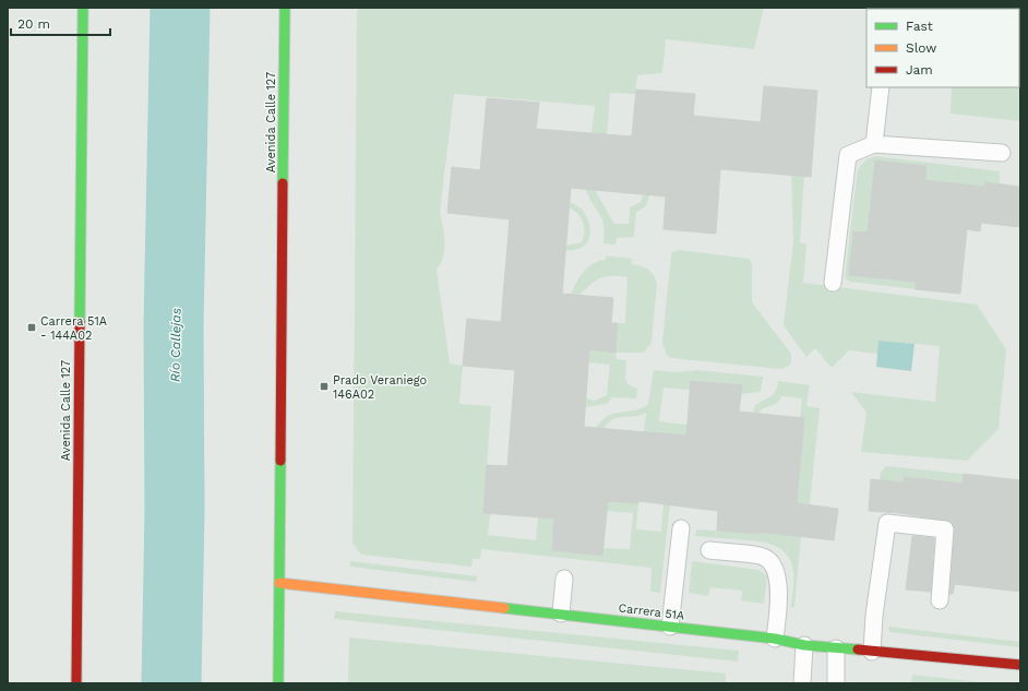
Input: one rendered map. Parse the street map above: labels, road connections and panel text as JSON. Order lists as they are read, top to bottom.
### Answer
{
  "streets": {
    "main road": ["Avenida Calle 127", "Carrera 51A"]
  },
  "crossings": [
    ["Avenida Calle 127", "Carrera 51A"]
  ],
  "water": ["Río Callejas"],
  "places": {
    "transit": ["Carrera 51A - 144A02", "Prado Veraniego 146A02"]
  },
  "legend": ["Fast", "Slow", "Jam"],
  "scale_bar": "20 m"
}
